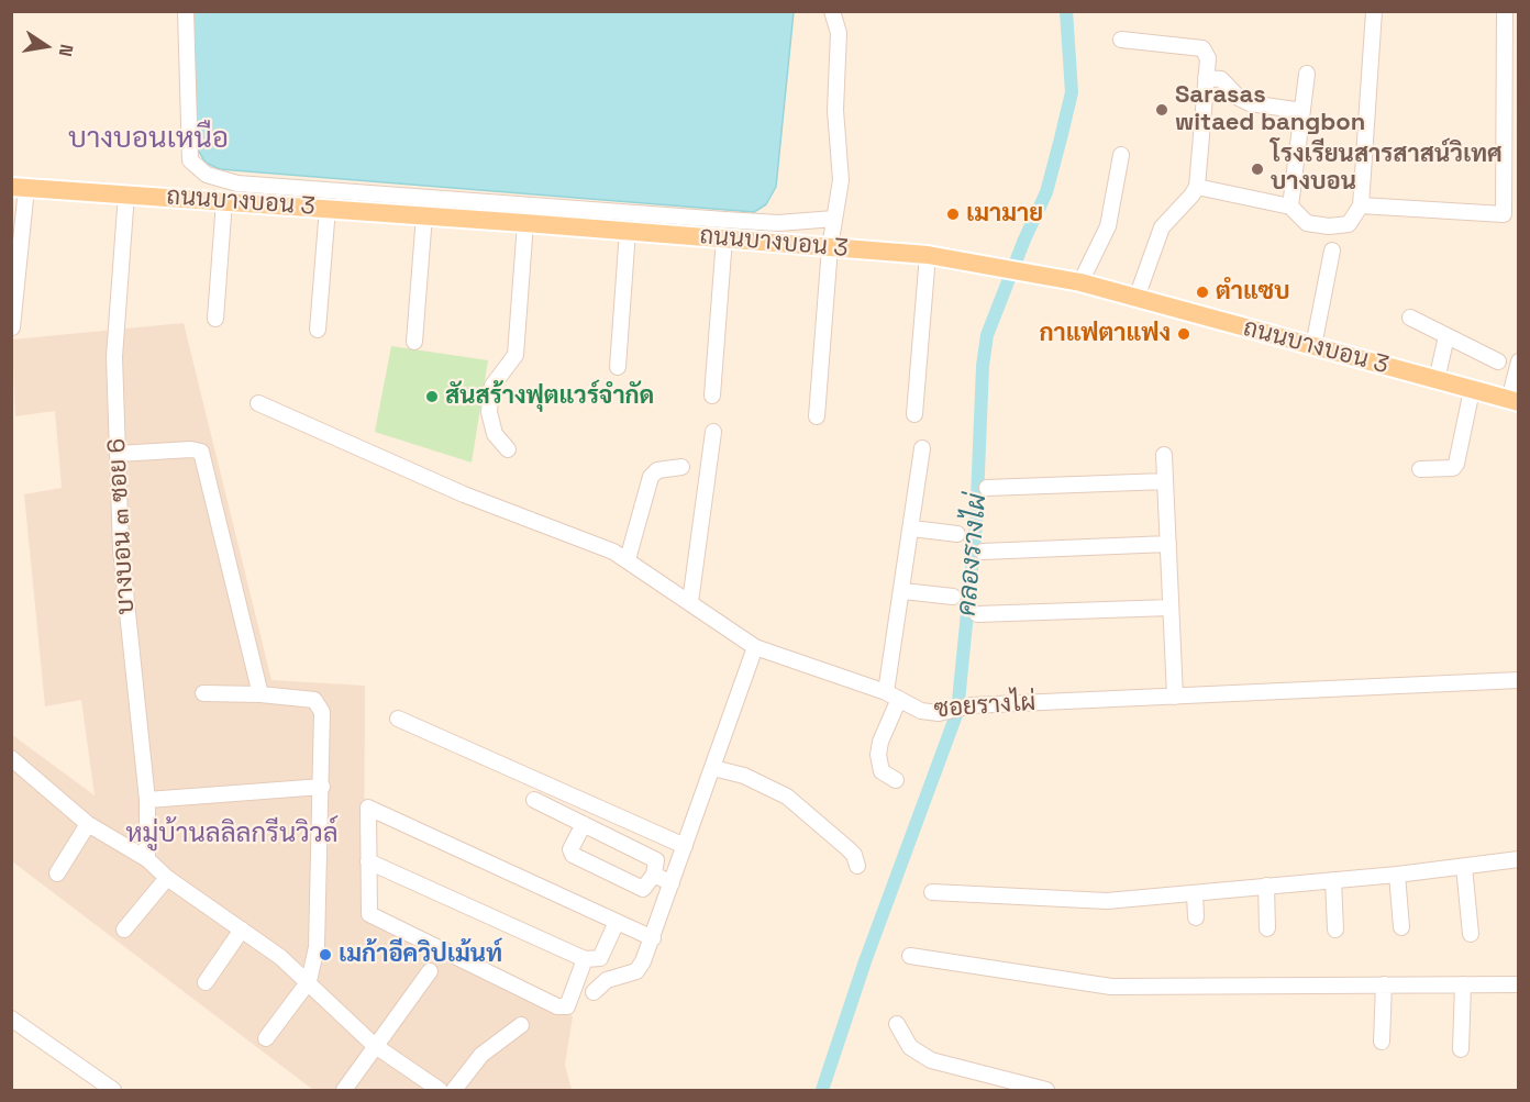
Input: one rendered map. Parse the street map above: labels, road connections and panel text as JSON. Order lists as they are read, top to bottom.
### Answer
{
  "streets": {
    "main road": ["ถนนบางบอน 3"],
    "street": ["บางบอน ๓ ซอย 6", "ซอยรางไผ่"]
  },
  "crossings": [
    ["ถนนบางบอน 3", "บางบอน ๓ ซอย 6"]
  ],
  "districts": ["บางบอนเหนือ", "หมู่บ้านลลิลกรีนวิวล์"],
  "water": ["คลองรางไผ่"],
  "places": [
    "Sarasas witaed bangbon",
    "โรงเรียนสารสาสน์วิเทศ บางบอน",
    "เมามาย",
    "ตำแซบ",
    "กาแฟตาแฟง",
    "สันสร้างฟุตแวร์จำกัด",
    "เมก้าอีควิปเม้นท์"
  ],
  "north": "right"
}
